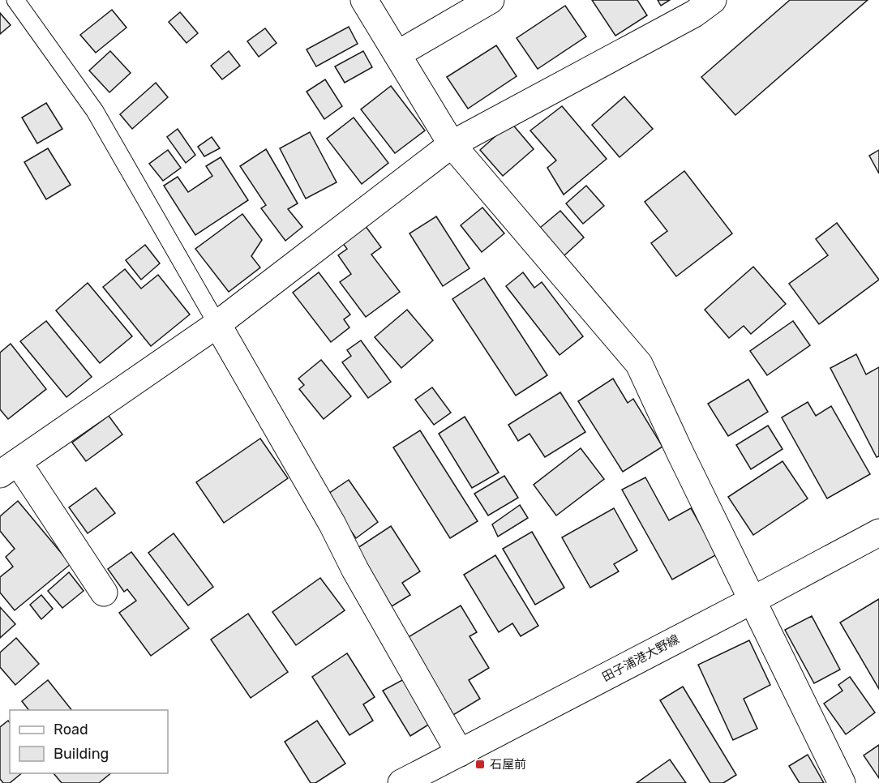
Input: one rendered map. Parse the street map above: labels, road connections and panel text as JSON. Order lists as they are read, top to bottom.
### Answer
{
  "streets": {
    "street": ["田子浦港大野線"]
  },
  "places": {
    "transit": ["石屋前"]
  },
  "legend": ["Road", "Building"]
}
